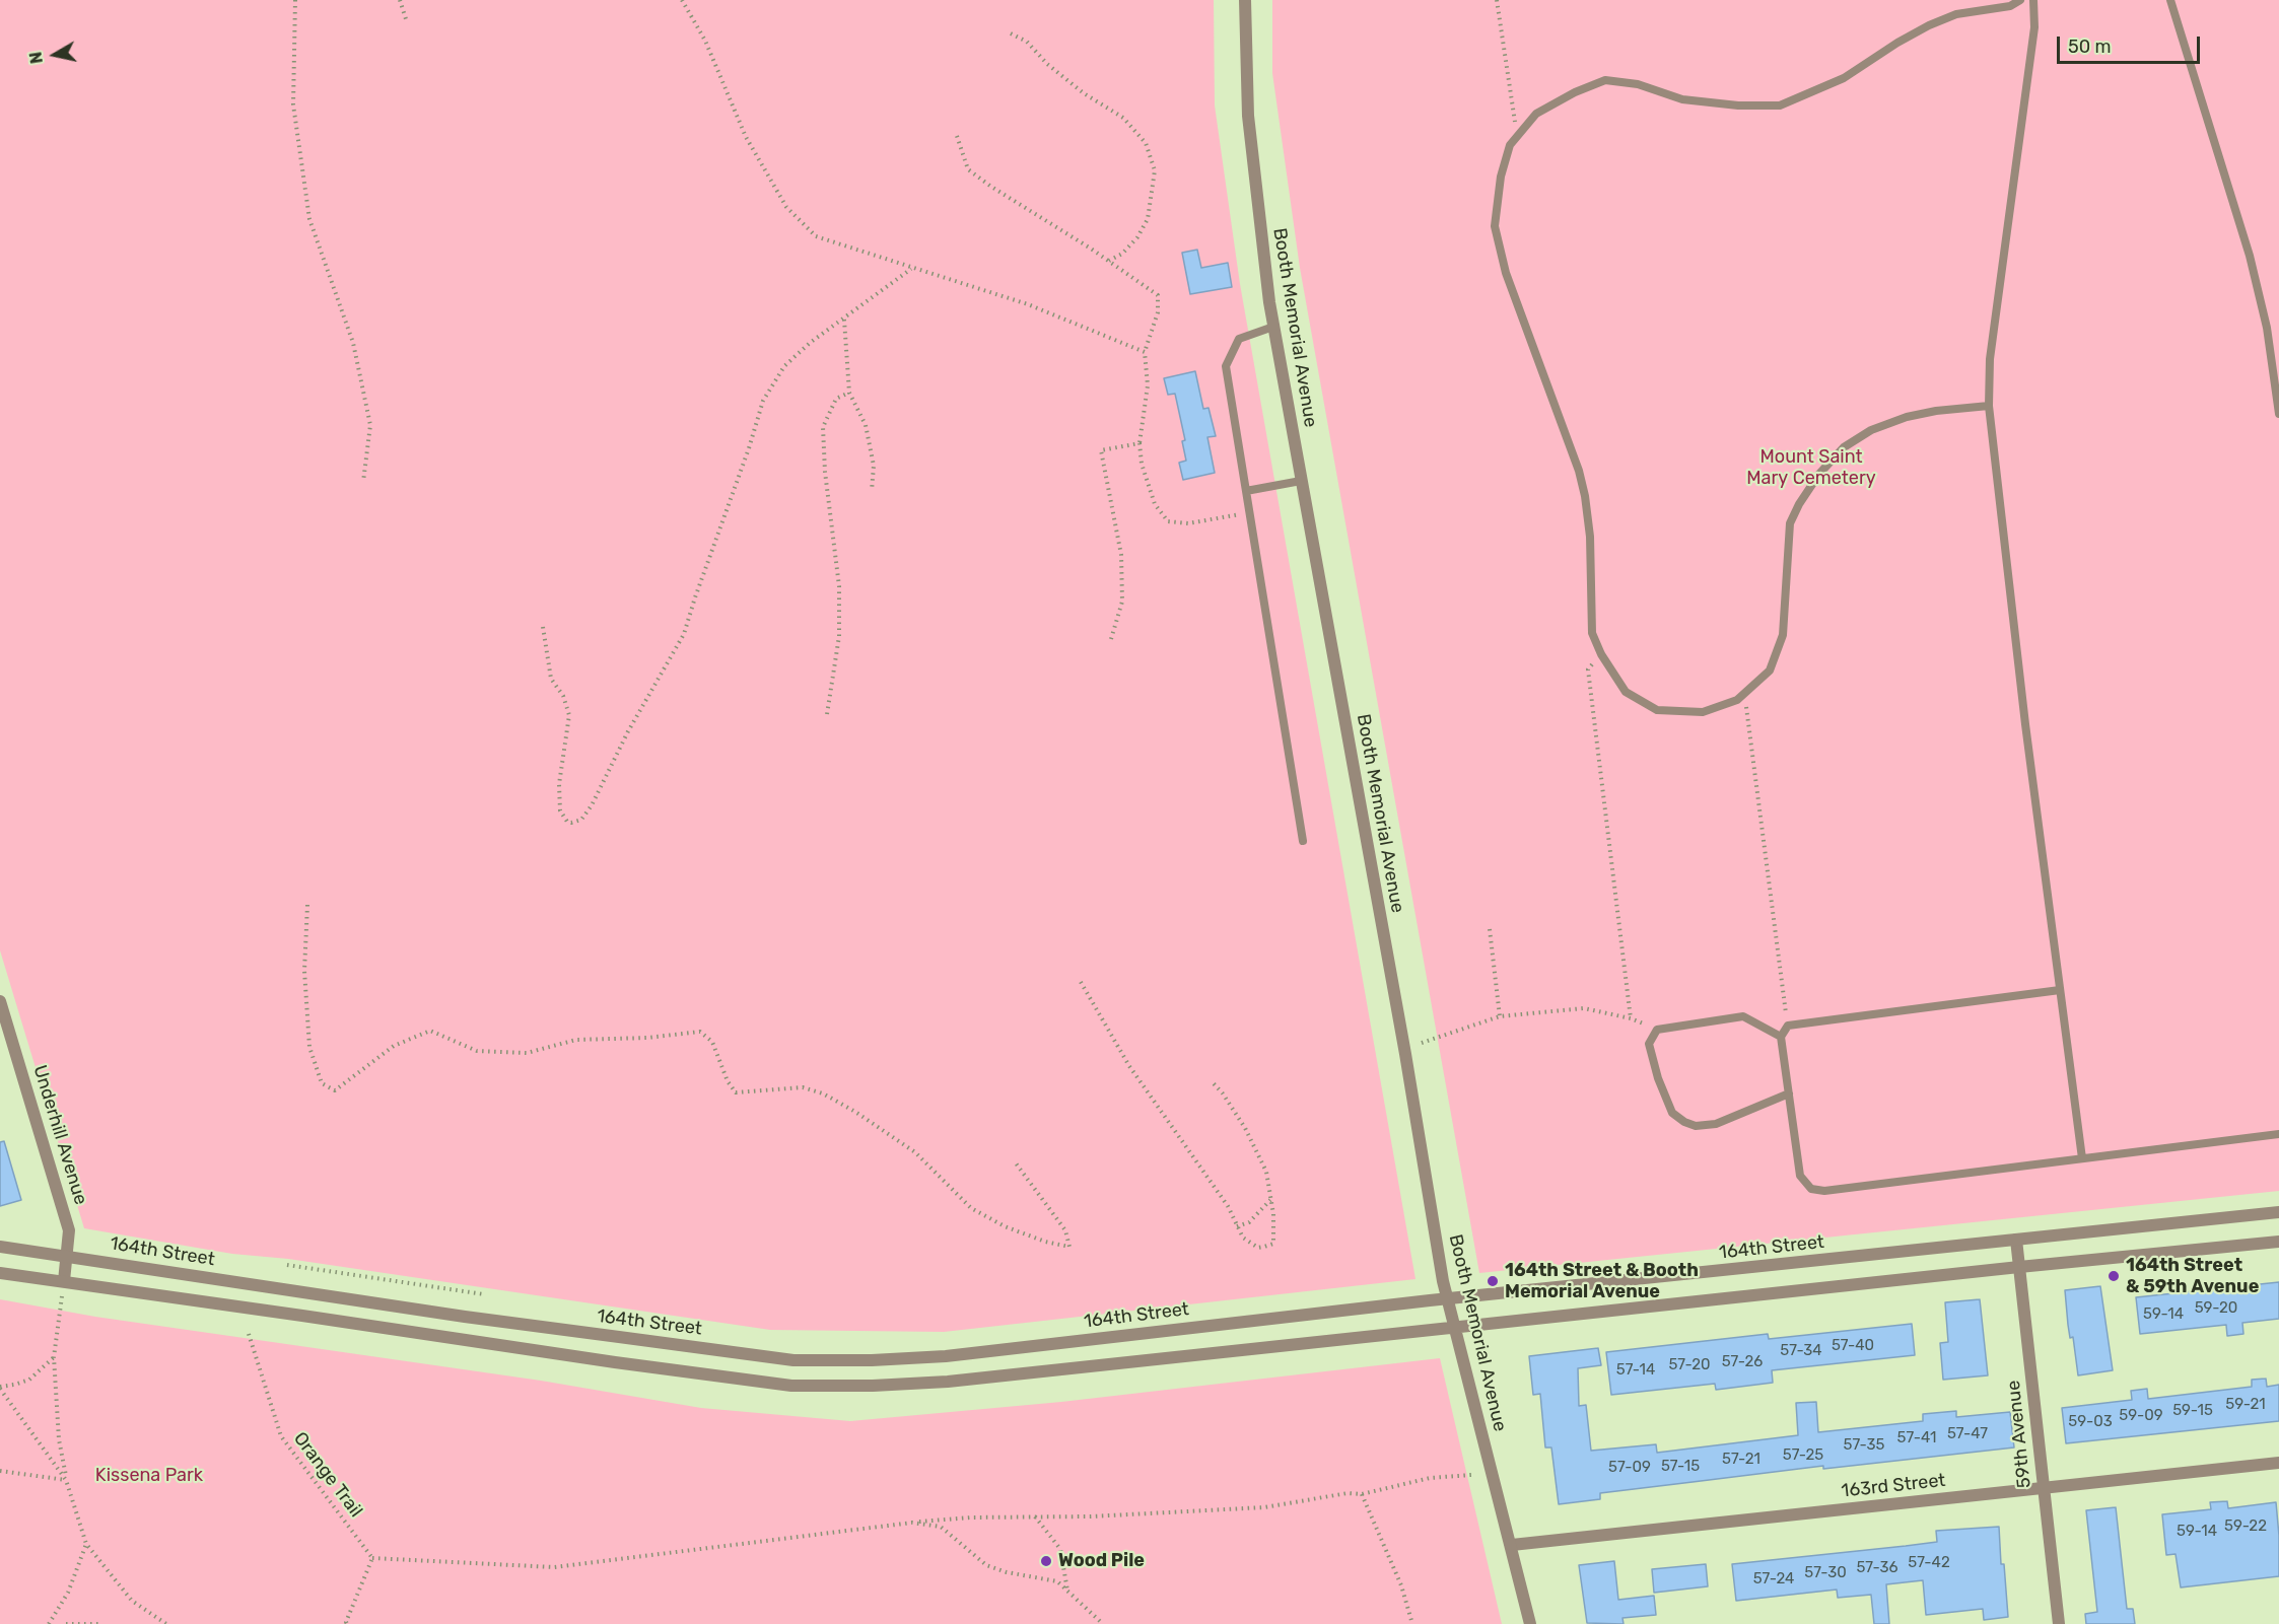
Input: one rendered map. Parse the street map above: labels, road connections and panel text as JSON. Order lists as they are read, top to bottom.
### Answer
{
  "streets": {
    "street": [
      "Booth Memorial Avenue",
      "Underhill Avenue",
      "164th Street",
      "59th Avenue",
      "163rd Street"
    ],
    "path": ["Orange Trail"]
  },
  "crossings": [
    ["Booth Memorial Avenue", "164th Street"],
    ["Booth Memorial Avenue", "163rd Street"],
    ["Underhill Avenue", "164th Street"],
    ["164th Street", "59th Avenue"],
    ["59th Avenue", "163rd Street"]
  ],
  "parks": ["Mount Saint Mary Cemetery", "Kissena Park"],
  "places": ["164th Street & 59th Avenue", "164th Street & Booth Memorial Avenue", "Wood Pile"],
  "house_numbers": [
    "59-20",
    "59-14",
    "57-40",
    "57-34",
    "57-26",
    "57-20",
    "57-14",
    "59-21",
    "59-15",
    "59-09",
    "59-03",
    "57-47",
    "57-41",
    "57-35",
    "57-25",
    "57-21",
    "57-15",
    "57-09",
    "59-22",
    "59-14",
    "57-42",
    "57-36",
    "57-30",
    "57-24"
  ],
  "scale_bar": "50 m",
  "north": "left"
}
